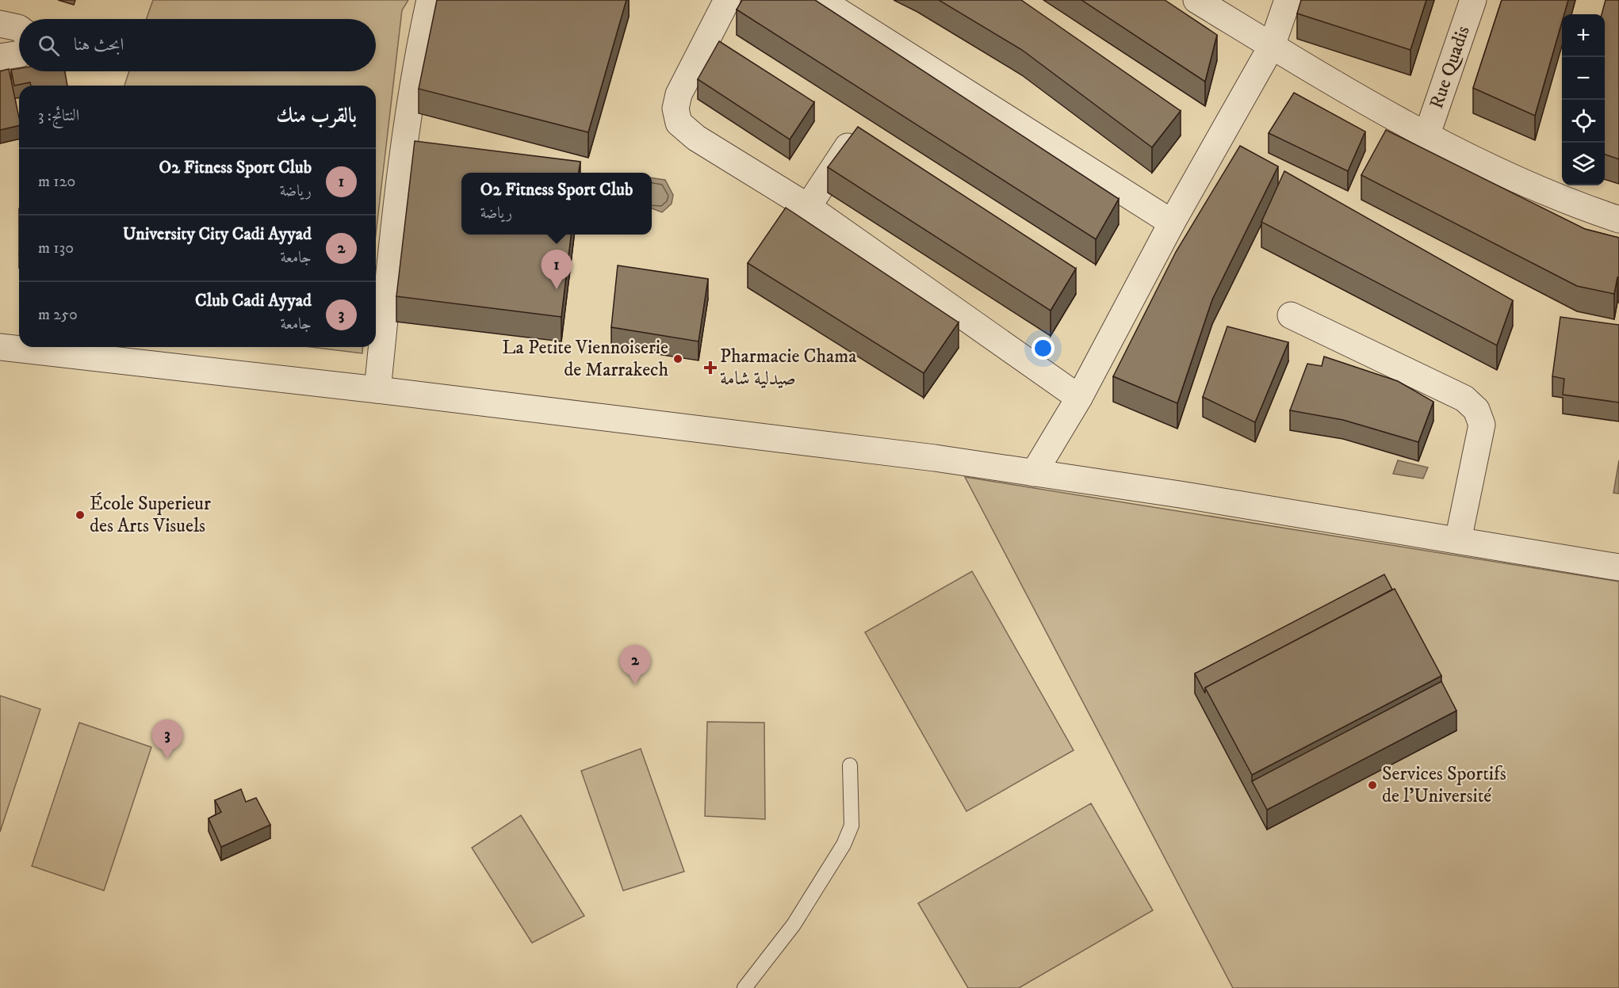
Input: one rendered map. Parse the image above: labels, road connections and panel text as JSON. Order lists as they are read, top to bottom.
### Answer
{
  "streets": {
    "street": ["Rue Quadis"]
  },
  "places": {
    "other": ["La Petite Viennoiserie de Marrakech", "École Superieur des Arts Visuels", "Services Sportifs de l'Université"],
    "health": ["Pharmacie Chama صيدلية شامة"]
  },
  "page": {
    "map_buttons": ["+", "−"],
    "search": "ابحث هنا",
    "heading": ["بالقرب منك", "النتائج: 3"],
    "list": [
      {
        "mark": "1",
        "name": "O2 Fitness Sport Club",
        "note": "رياضة",
        "value": "120 m"
      },
      {
        "mark": "2",
        "name": "University City Cadi Ayyad",
        "note": "جامعة",
        "value": "130 m"
      },
      {
        "mark": "3",
        "name": "Club Cadi Ayyad",
        "note": "جامعة",
        "value": "250 m"
      }
    ],
    "popup": ["O2 Fitness Sport Club", "رياضة"],
    "pins": ["1", "2", "3"]
  }
}
